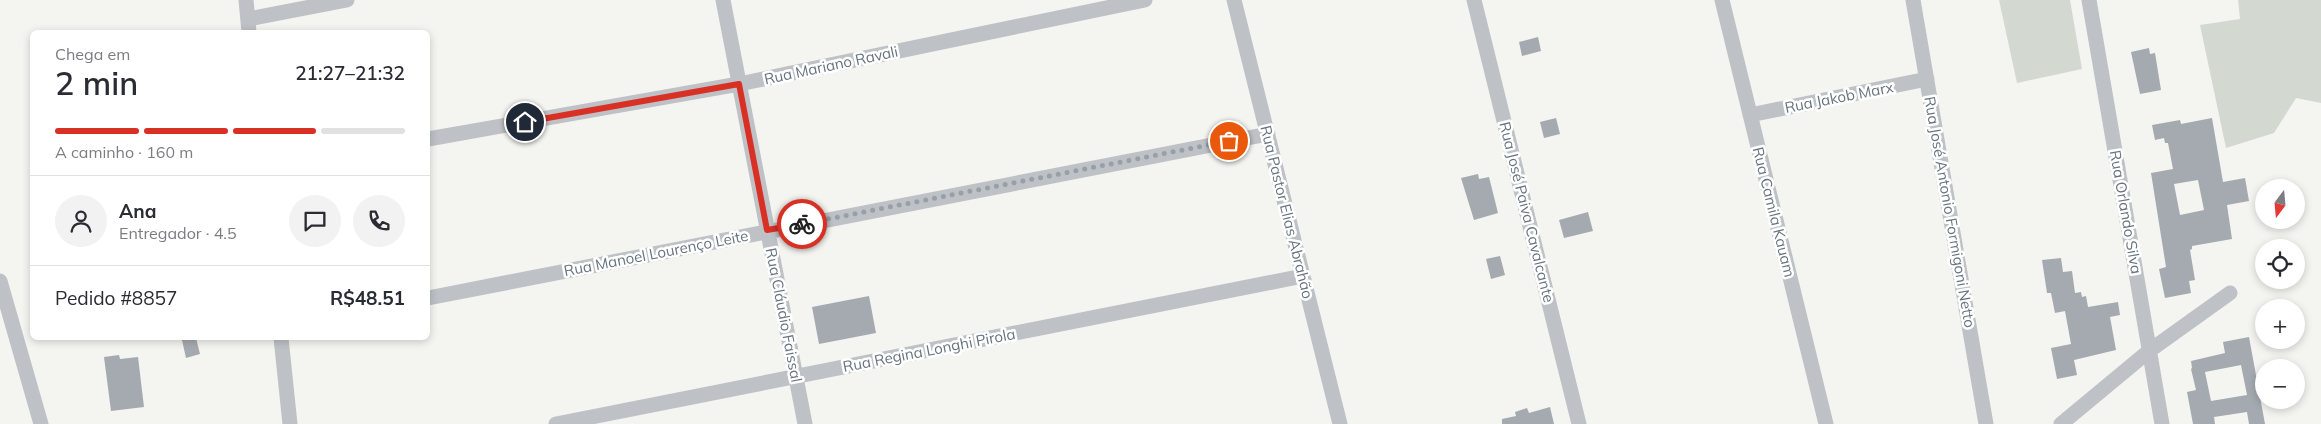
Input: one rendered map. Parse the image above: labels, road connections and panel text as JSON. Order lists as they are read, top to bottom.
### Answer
{
  "streets": {
    "street": [
      "Rua Mariano Ravali",
      "Rua Jakob Marx",
      "Rua Pastor Elias Abrahão",
      "Rua José Paiva Cavalcante",
      "Rua Camila Kauam",
      "Rua José Antonio Formigoni Netto",
      "Rua Orlando Silva",
      "Rua Manoel Lourenço Leite",
      "Rua Cláudio Faissal",
      "Rua Regina Longhi Pirola"
    ]
  },
  "crossings": [
    ["Rua Mariano Ravali", "Rua Cláudio Faissal"],
    ["Rua Jakob Marx", "Rua Camila Kauam"],
    ["Rua Jakob Marx", "Rua José Antonio Formigoni Netto"],
    ["Rua Pastor Elias Abrahão", "Rua Manoel Lourenço Leite"],
    ["Rua Pastor Elias Abrahão", "Rua Regina Longhi Pirola"],
    ["Rua Manoel Lourenço Leite", "Rua Cláudio Faissal"],
    ["Rua Cláudio Faissal", "Rua Regina Longhi Pirola"]
  ],
  "north": "bottom",
  "page": {
    "heading": ["2 min", "Chega em", "21:27–21:32"],
    "panel": [
      "Ana",
      "Entregador · 4.5",
      "Pedido #8857",
      "R$48.51"
    ],
    "bar": "A caminho · 160 m",
    "map_buttons": ["+", "−"]
  }
}
